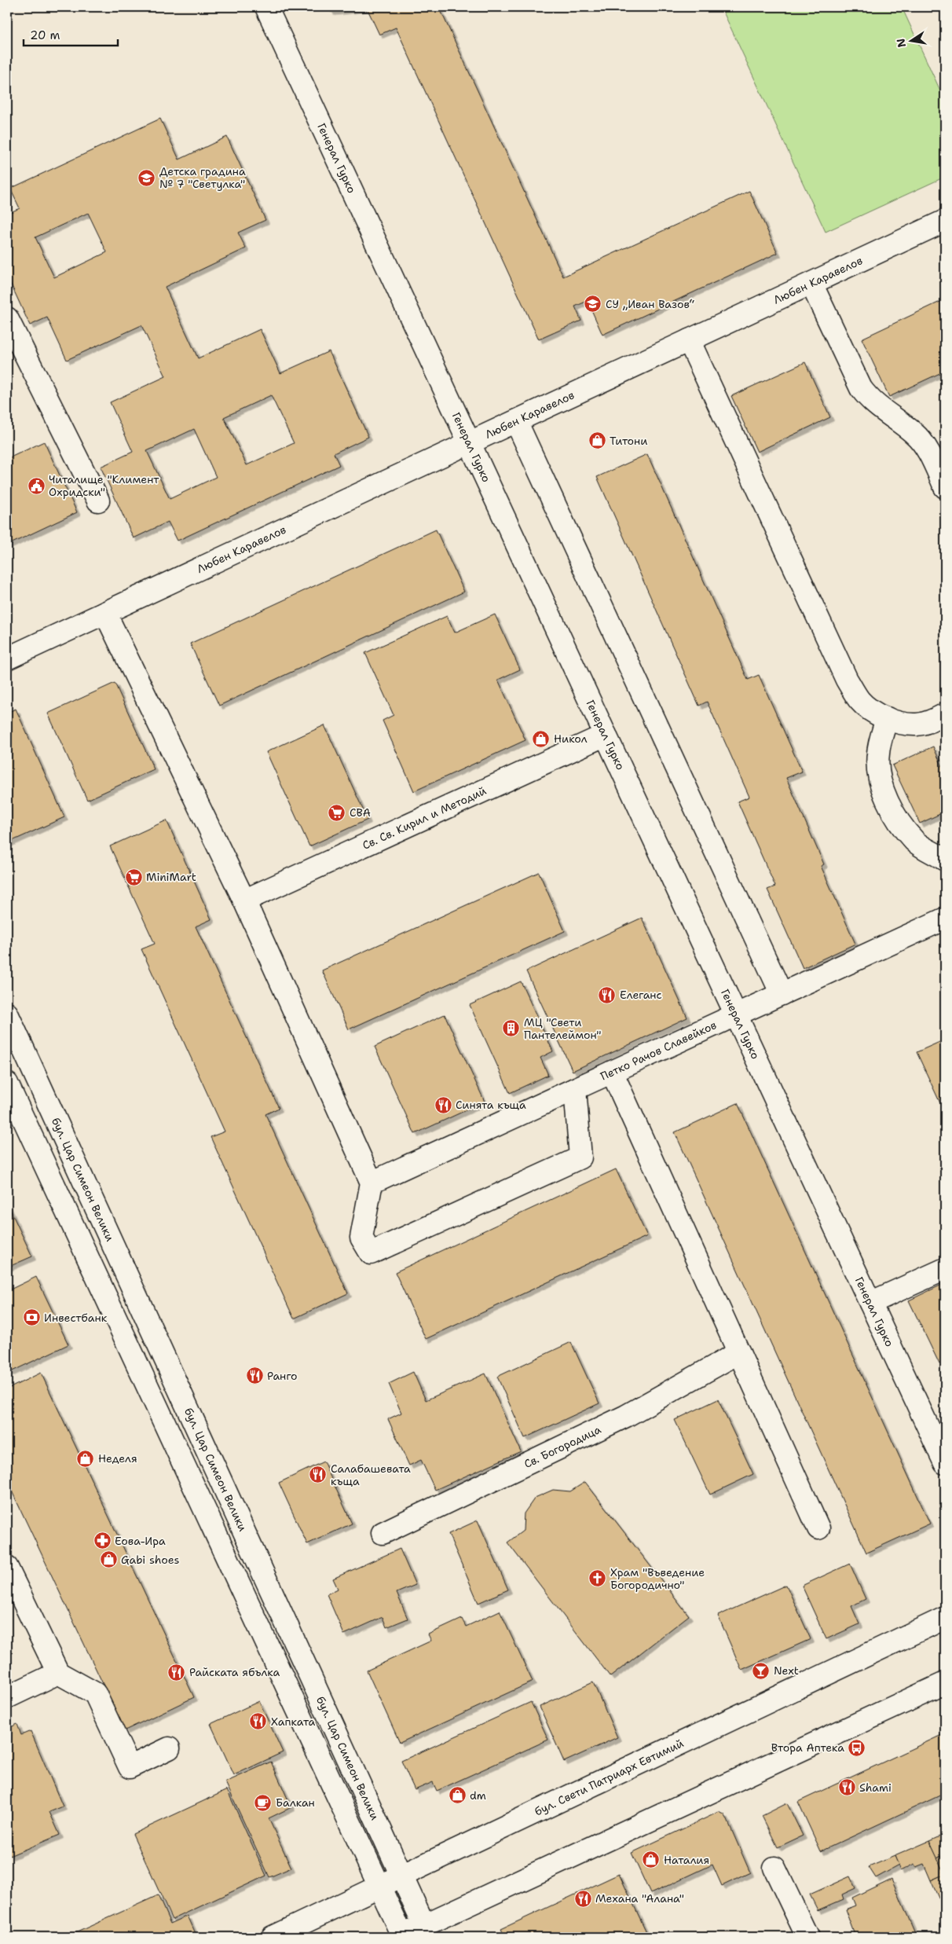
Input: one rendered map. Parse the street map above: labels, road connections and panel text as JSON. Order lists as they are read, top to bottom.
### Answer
{
  "streets": {
    "street": [
      "Генерал Гурко",
      "Любен Каравелов",
      "Св. Св. Кирил и Методий",
      "Петко Рачов Славейков",
      "бул. Цар Симеон Велики",
      "Св. Богородица",
      "бул. Свети Патриарх Евтимий"
    ]
  },
  "crossings": [
    ["Генерал Гурко", "Любен Каравелов"],
    ["Генерал Гурко", "Св. Св. Кирил и Методий"],
    ["Генерал Гурко", "Петко Рачов Славейков"],
    ["бул. Цар Симеон Велики", "бул. Свети Патриарх Евтимий"]
  ],
  "places": {
    "school or university": ["Детска градина № 7 \"Светулка\"", "СУ „Иван Вазов“"],
    "shop": [
      "Титони",
      "Никол",
      "Неделя",
      "Gabi shoes",
      "dm",
      "Наталия"
    ],
    "public building": ["Читалище \"Климент Охридски\""],
    "supermarket": ["CBA", "MiniMart"],
    "restaurant": [
      "Елеганс",
      "Синята къща",
      "Ранго",
      "Салабашевата къща",
      "Райската ябълка",
      "Хапката",
      "Shami",
      "Механа \"Алана\""
    ],
    "building": ["МЦ \"Свети Пантелеймон\""],
    "bank": ["Инвестбанк"],
    "pharmacy": ["Еова-Ира"],
    "church": ["Храм \"Въведение Богородично\""],
    "bar": ["Next"],
    "bus stop": ["Втора Аптека"],
    "cafe": ["Балкан"]
  },
  "scale_bar": "20 m",
  "north": "left"
}
